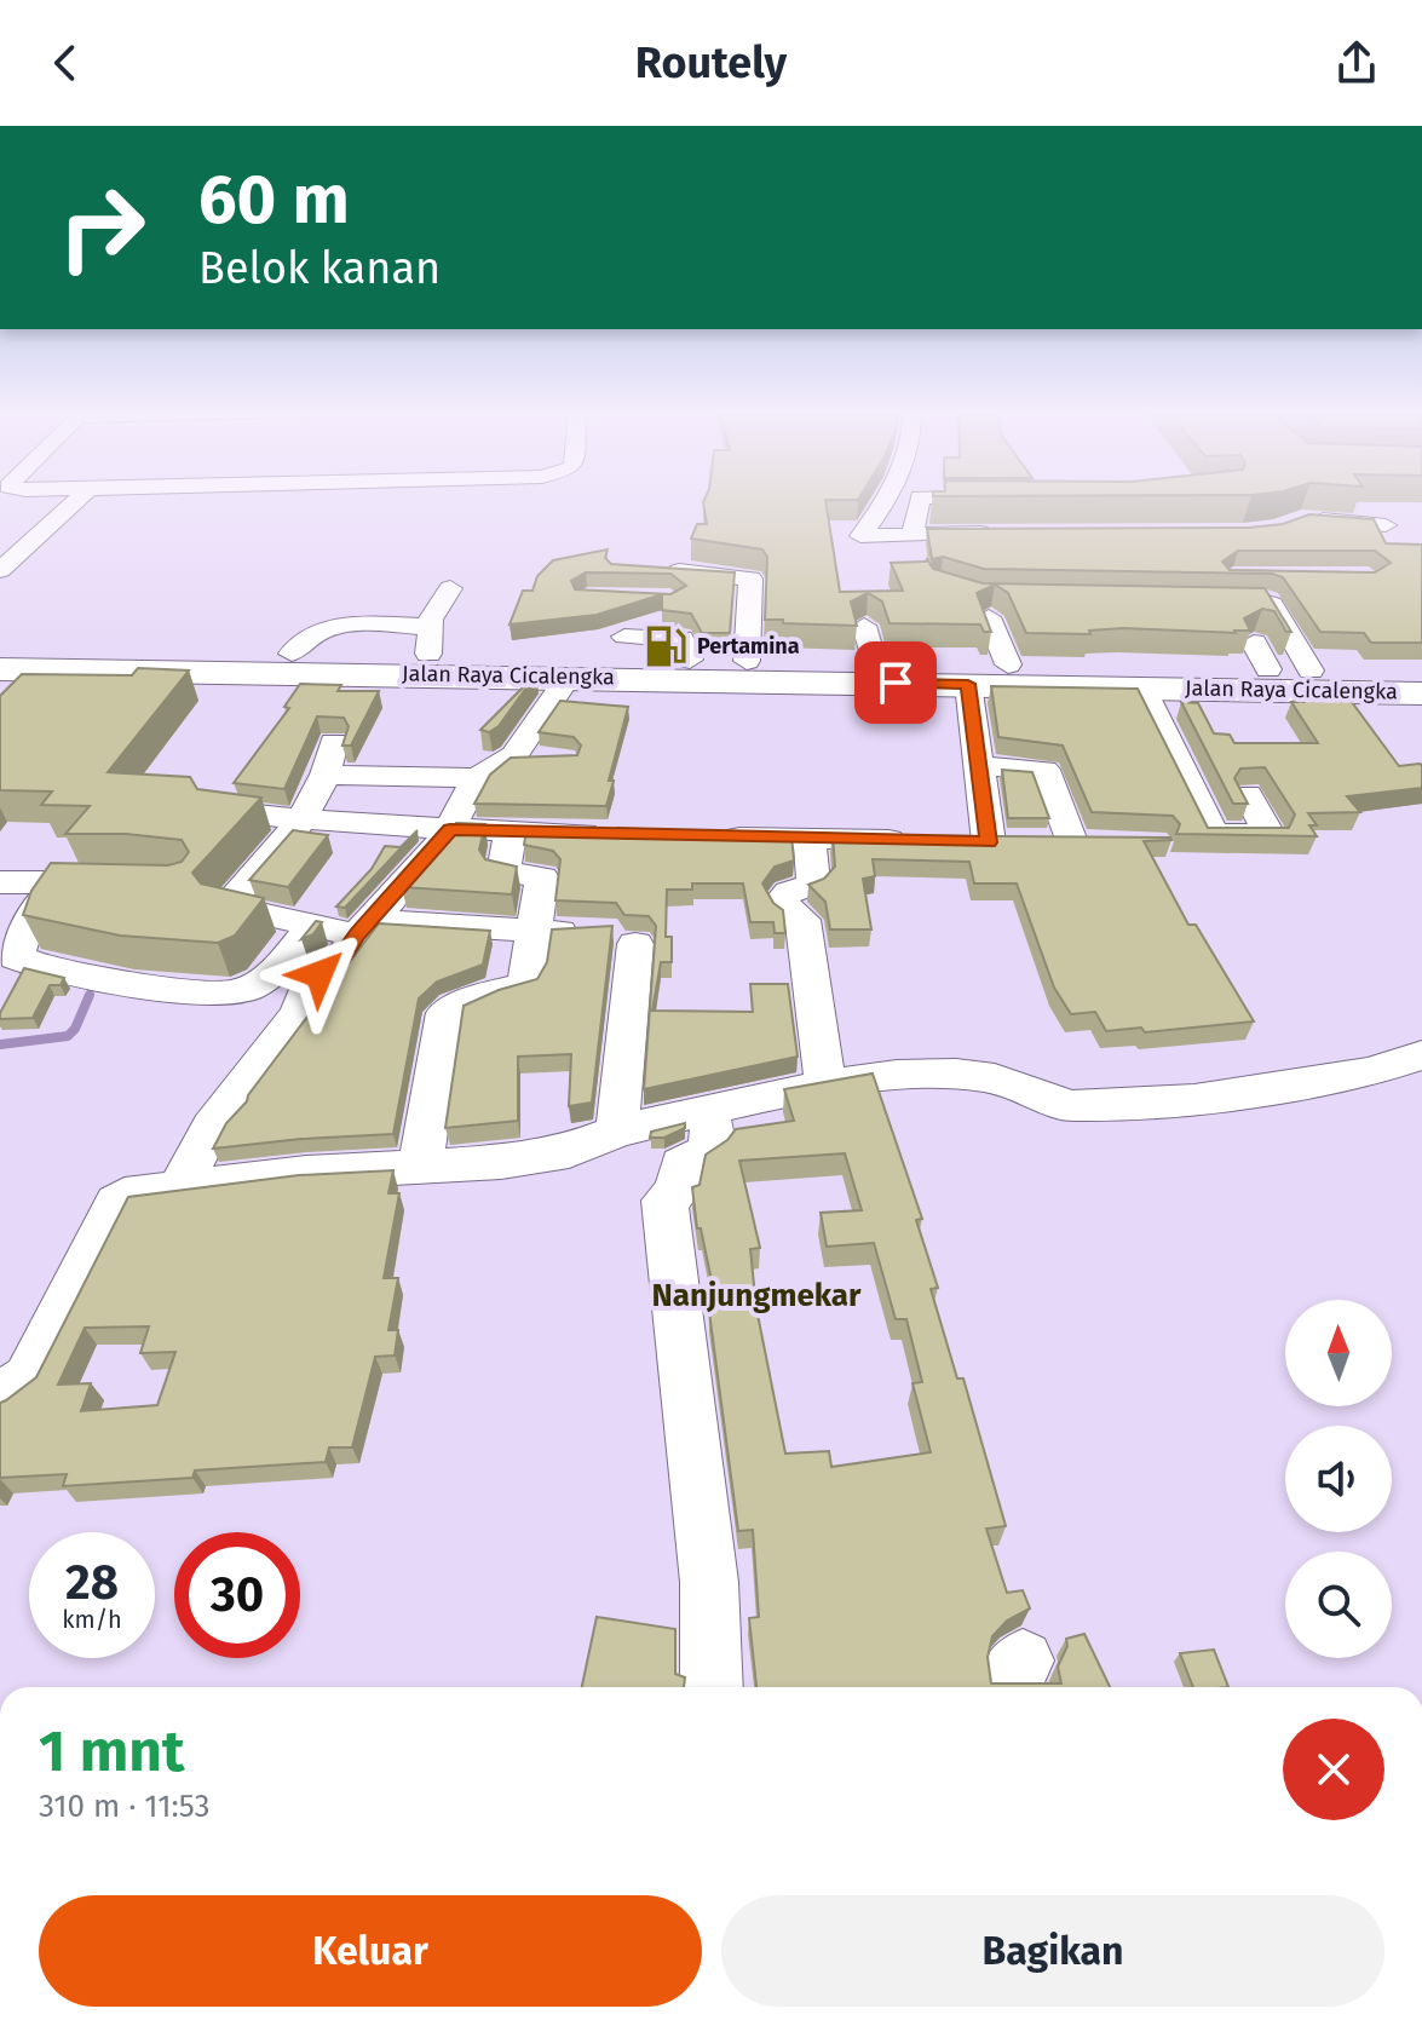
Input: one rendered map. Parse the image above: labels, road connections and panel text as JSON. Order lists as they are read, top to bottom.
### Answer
{
  "streets": {
    "highway": ["Jalan Raya Cicalengka"]
  },
  "districts": ["Nanjungmekar"],
  "places": {
    "fuel station": ["Pertamina"]
  },
  "north": "top",
  "page": {
    "header": "Routely",
    "turn": ["60 m", "Belok kanan"],
    "speed": "28 km/h",
    "limit": "30",
    "heading": ["1 mnt", "310 m · 11:53"],
    "buttons": ["Keluar", "Bagikan"]
  }
}
